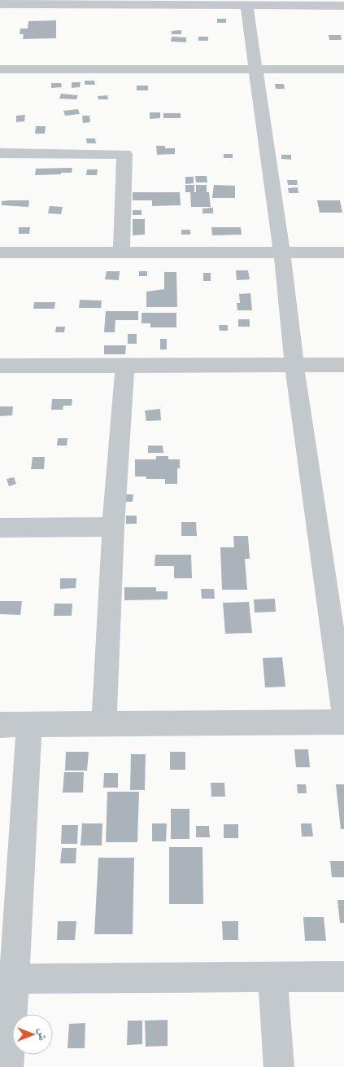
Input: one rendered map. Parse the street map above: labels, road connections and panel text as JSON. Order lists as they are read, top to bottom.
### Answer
{
  "north": "right"
}
